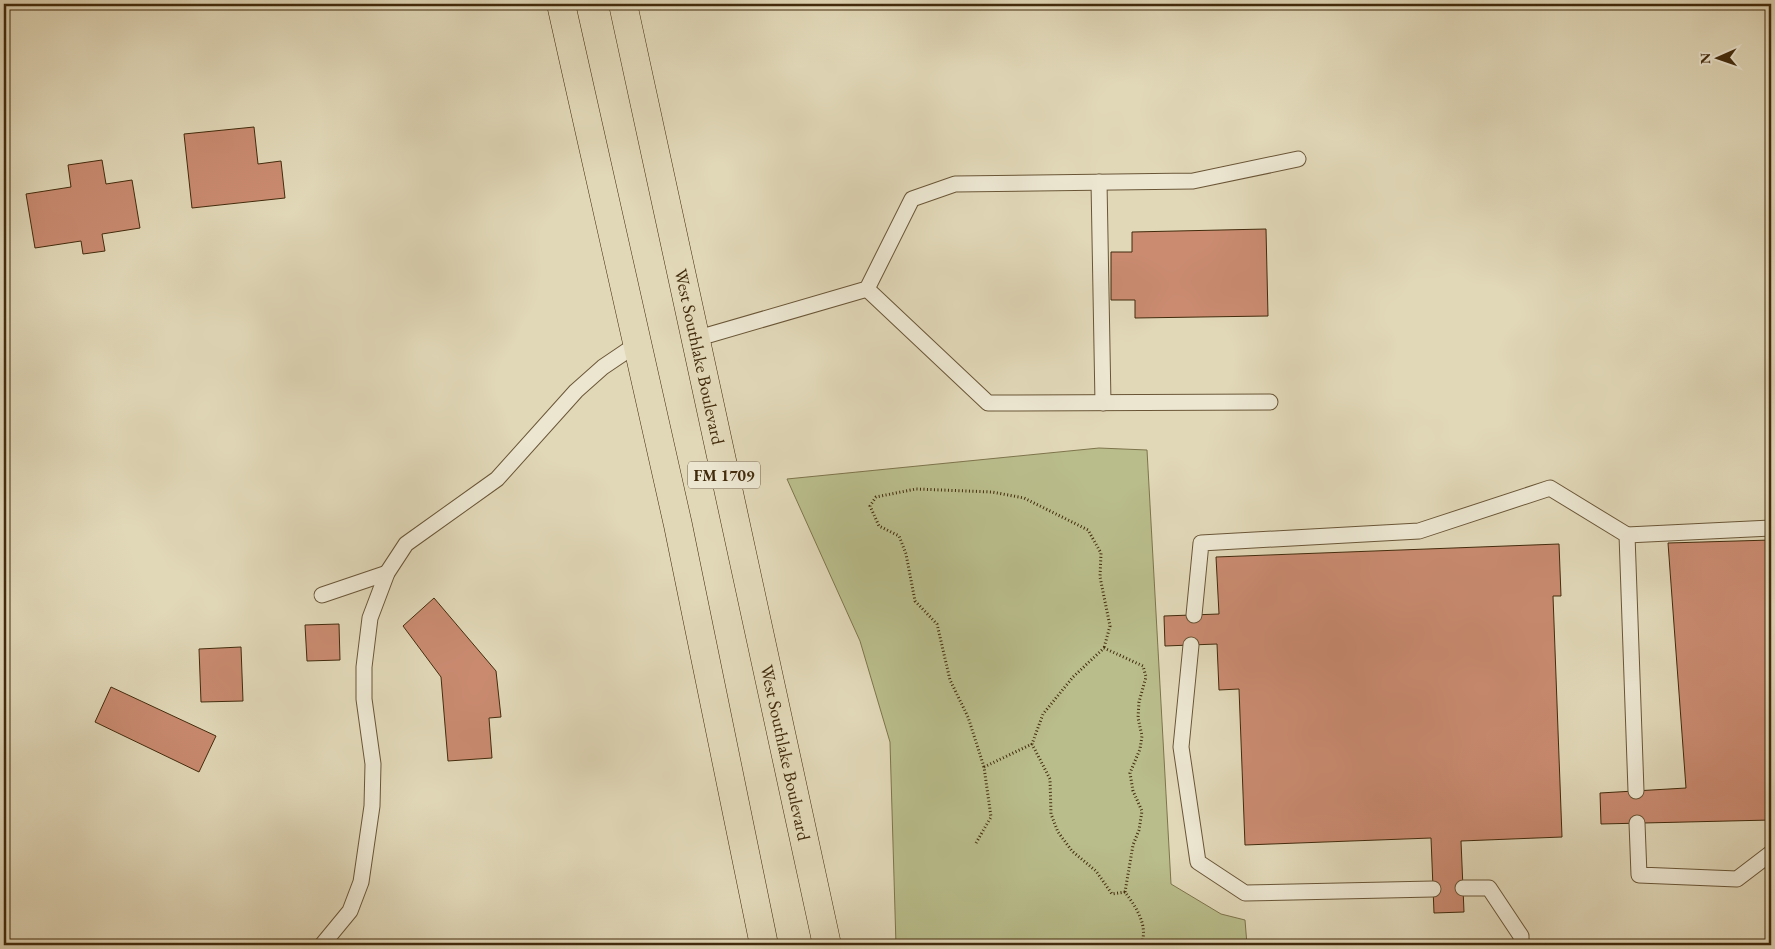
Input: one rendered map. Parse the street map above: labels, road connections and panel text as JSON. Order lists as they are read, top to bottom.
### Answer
{
  "streets": {
    "main road": ["West Southlake Boulevard", "FM 1709"]
  },
  "north": "left"
}
